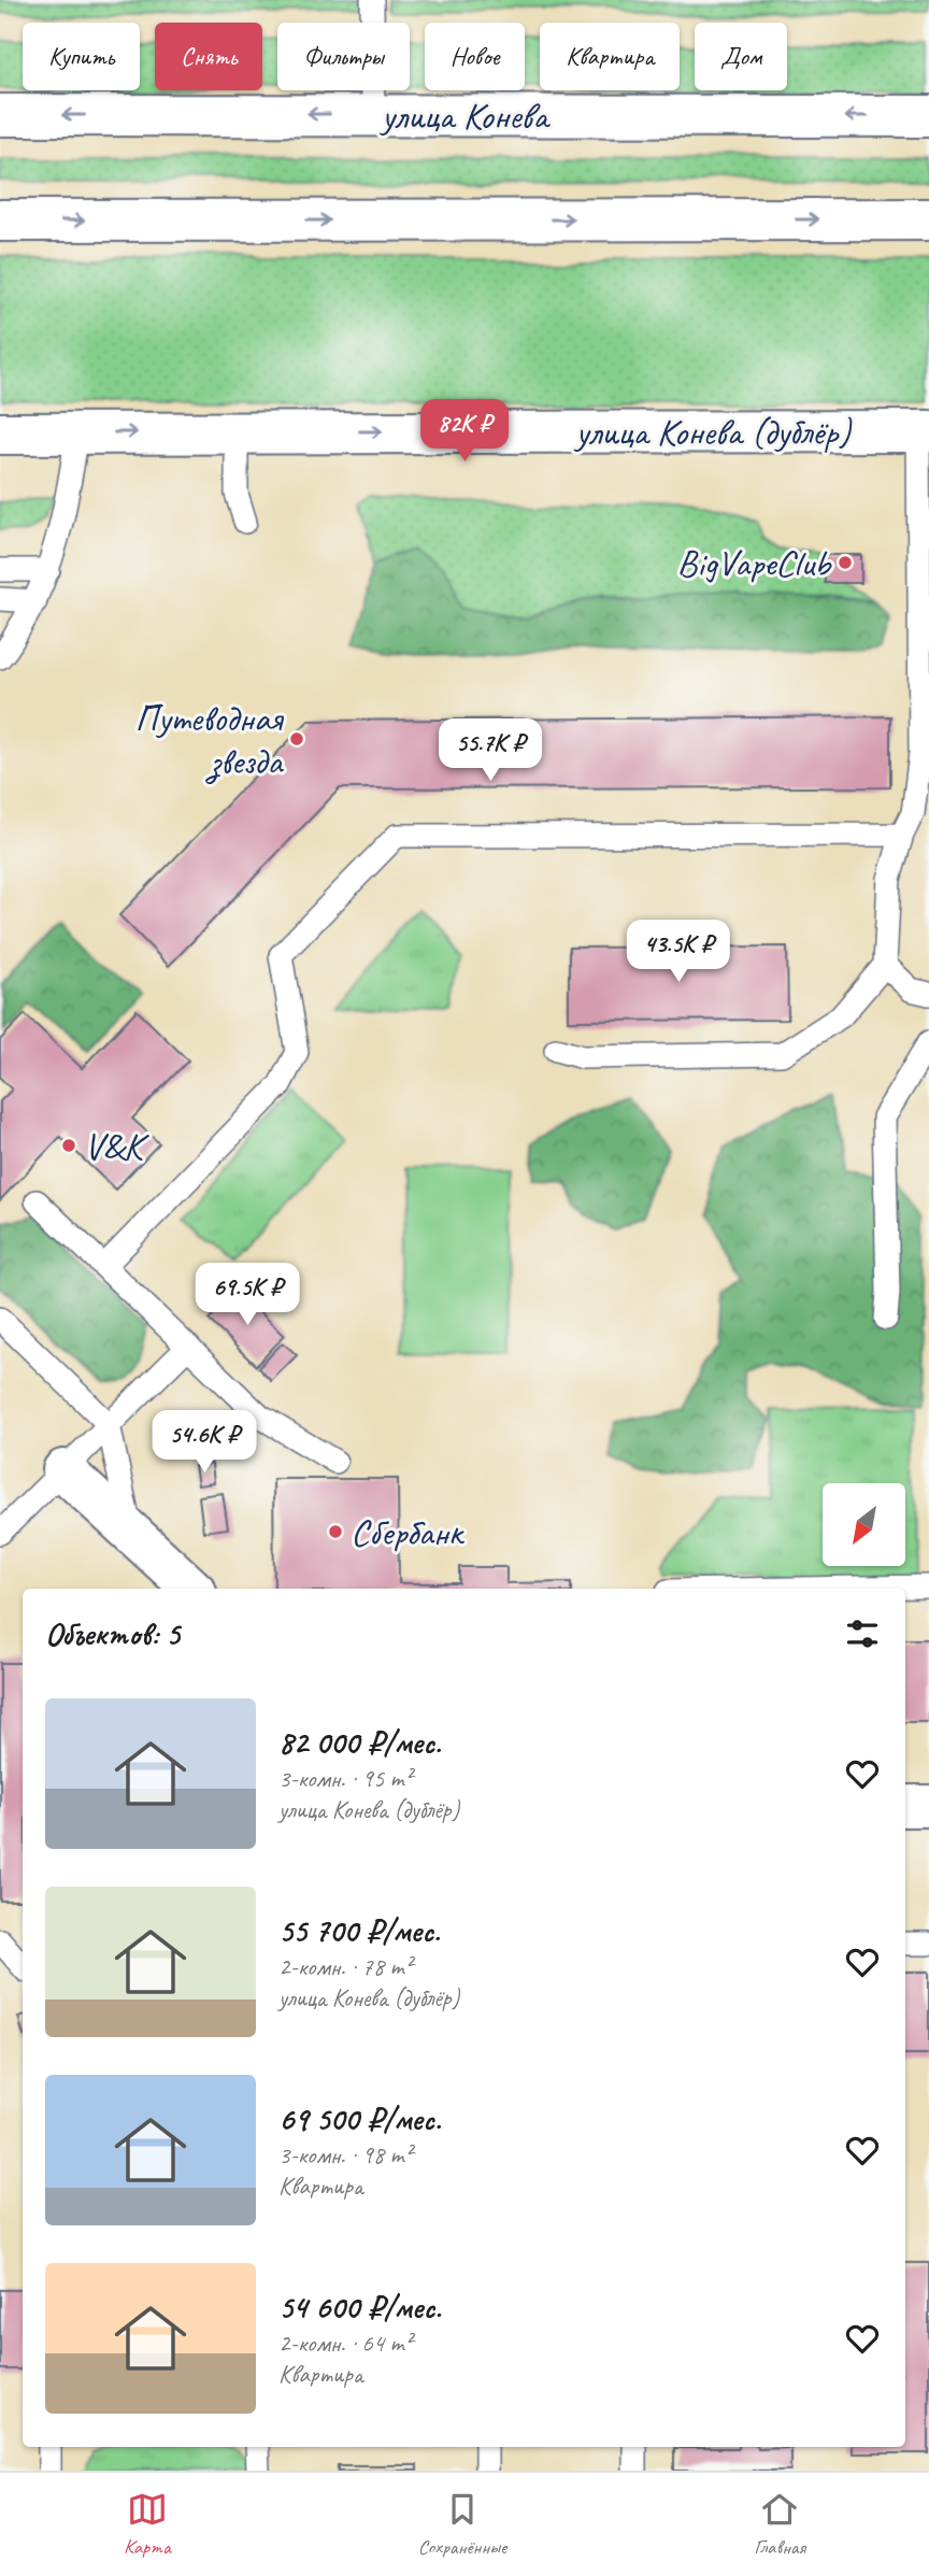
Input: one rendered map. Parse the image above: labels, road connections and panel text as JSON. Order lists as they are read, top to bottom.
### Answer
{
  "streets": {
    "main road": ["улица Конева", "улица Конева (дублёр)"]
  },
  "places": [
    "BigVapeClub",
    "Путеводная звезда",
    "V&K",
    "Сбербанк"
  ],
  "north": "bottom left",
  "page": {
    "chip": [
      "Купить",
      "Снять",
      "Фильтры",
      "Новое",
      "Квартира",
      "Дом"
    ],
    "price": [
      "82K ₽",
      "55.7K ₽",
      "43.5K ₽",
      "69.5K ₽",
      "54.6K ₽"
    ],
    "heading": "Объектов: 5",
    "list": [
      {
        "name": "82 000 ₽/мес.",
        "note": "3-комн. · 95 m² · улица Конева (дублёр)"
      },
      {
        "name": "55 700 ₽/мес.",
        "note": "2-комн. · 78 m² · улица Конева (дублёр)"
      },
      {
        "name": "69 500 ₽/мес.",
        "note": "3-комн. · 98 m² · Квартира"
      },
      {
        "name": "54 600 ₽/мес.",
        "note": "2-комн. · 64 m² · Квартира"
      }
    ],
    "tabs": ["Карта", "Сохранённые", "Главная"]
  }
}
